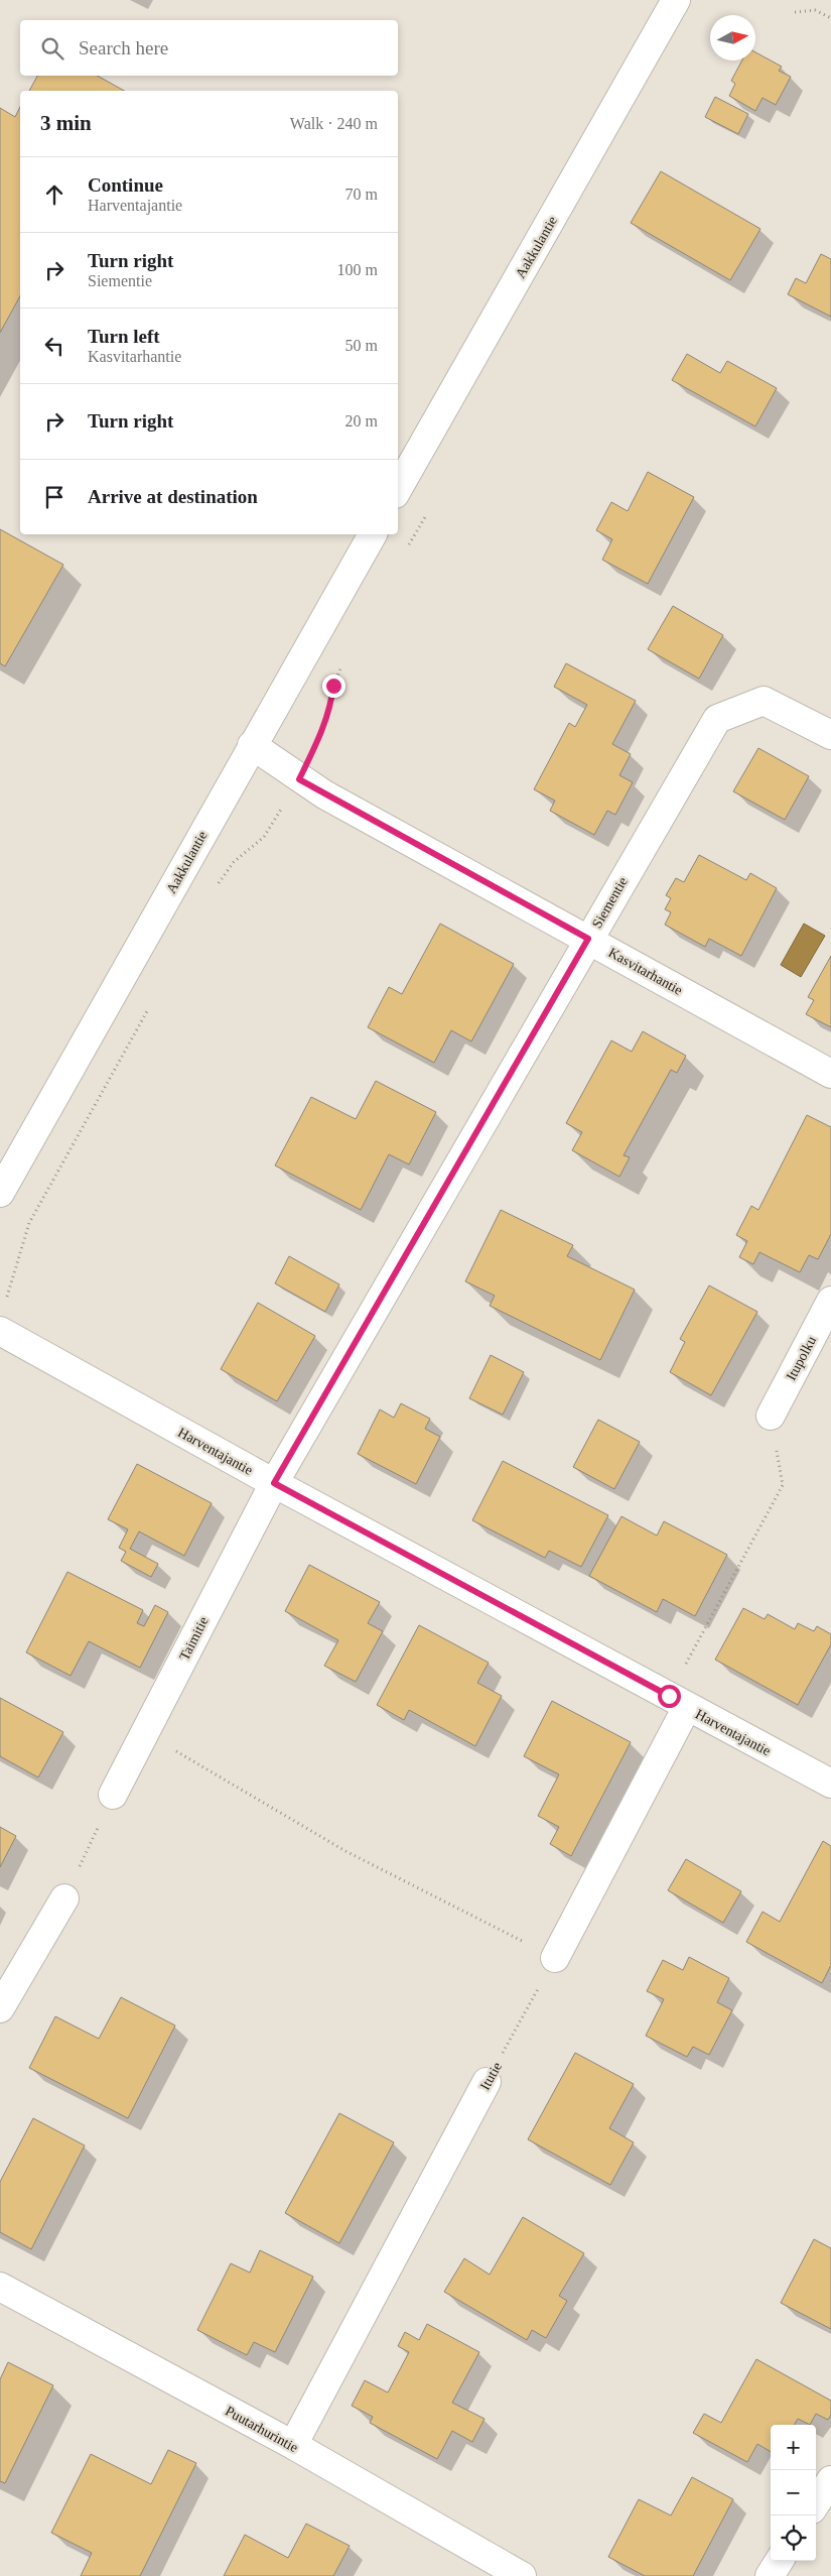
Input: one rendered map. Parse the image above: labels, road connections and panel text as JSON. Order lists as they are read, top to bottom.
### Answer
{
  "streets": {
    "street": [
      "Aakkulantie",
      "Siementie",
      "Kasvitarhantie",
      "Itupolku",
      "Harventajantie",
      "Taimitie",
      "Itutie",
      "Puutarhurintie"
    ]
  },
  "crossings": [
    ["Aakkulantie", "Kasvitarhantie"],
    ["Siementie", "Kasvitarhantie"],
    ["Siementie", "Harventajantie"],
    ["Siementie", "Taimitie"],
    ["Harventajantie", "Taimitie"],
    ["Itutie", "Puutarhurintie"]
  ],
  "north": "right",
  "page": {
    "search": "Search here",
    "heading": ["3 min", "Walk · 240 m"],
    "list": [
      ["Continue", "Harventajantie", "70 m"],
      ["Turn right", "Siementie", "100 m"],
      ["Turn left", "Kasvitarhantie", "50 m"],
      ["Turn right", "20 m"],
      "Arrive at destination"
    ],
    "map_buttons": ["+", "−"]
  }
}
